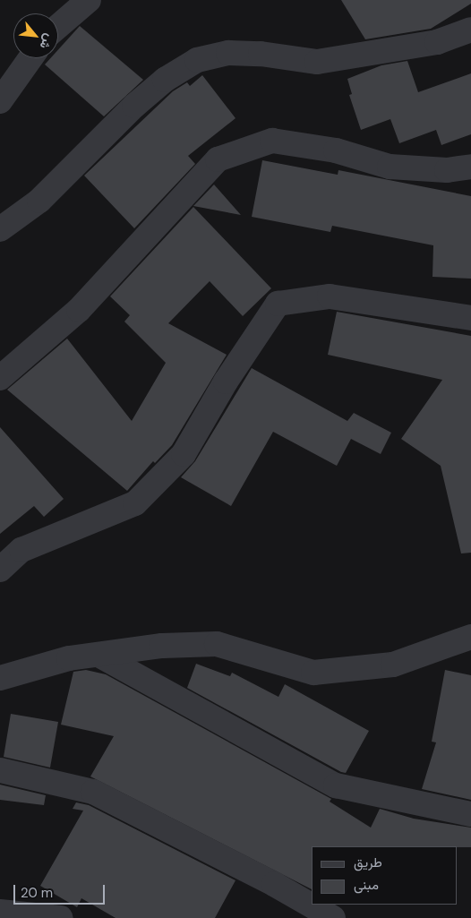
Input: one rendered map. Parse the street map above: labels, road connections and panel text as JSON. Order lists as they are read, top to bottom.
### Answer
{
  "legend": ["طريق", "مبنى"],
  "scale_bar": "20 m",
  "north": "bottom right"
}
